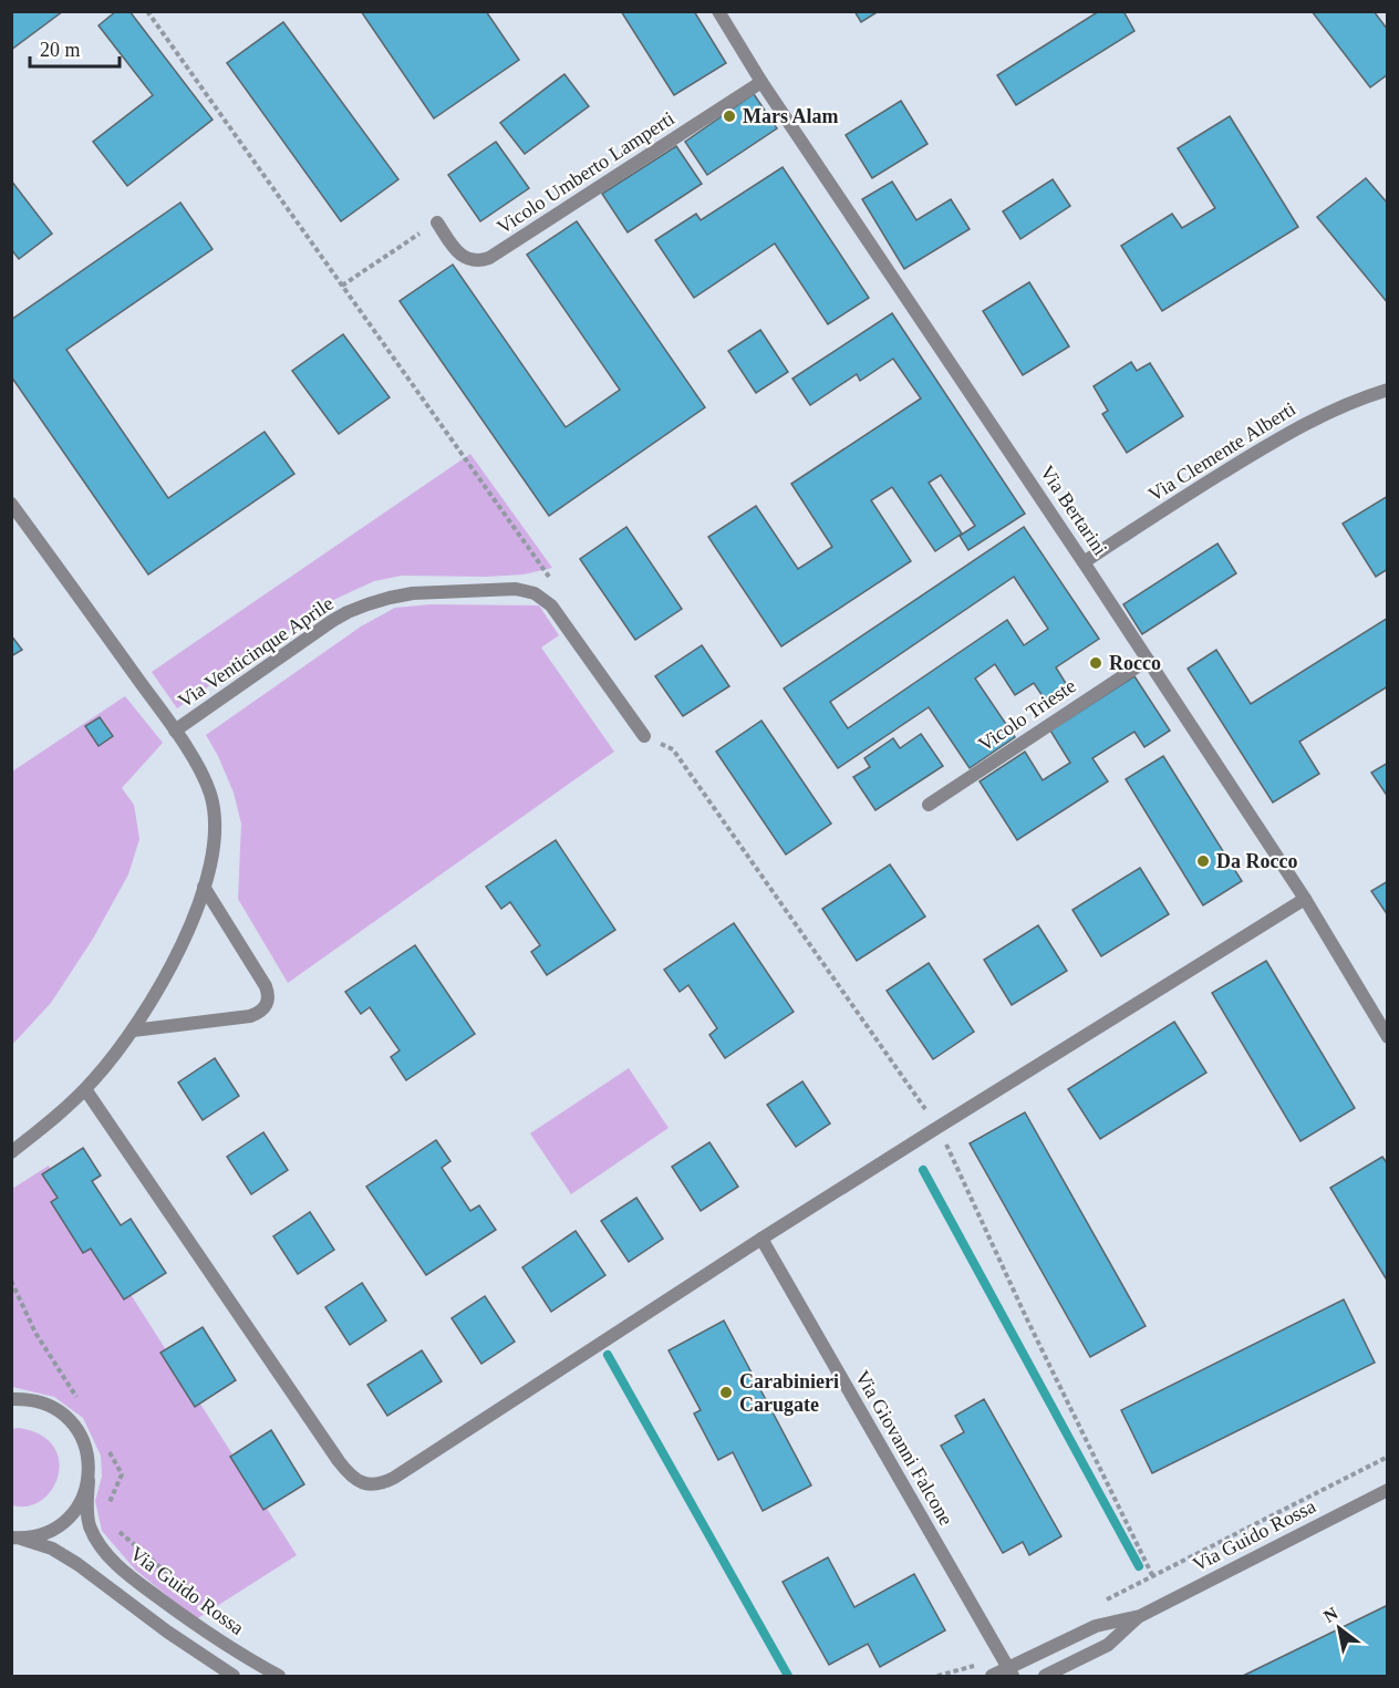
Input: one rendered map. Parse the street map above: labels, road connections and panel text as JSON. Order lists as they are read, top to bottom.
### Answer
{
  "streets": {
    "street": [
      "Vicolo Umberto Lamperti",
      "Via Clemente Alberti",
      "Via Bertarini",
      "Via Venticinque Aprile",
      "Vicolo Trieste",
      "Via Giovanni Falcone",
      "Via Guido Rossa"
    ]
  },
  "crossings": [
    ["Vicolo Umberto Lamperti", "Via Bertarini"],
    ["Via Clemente Alberti", "Via Bertarini"],
    ["Via Bertarini", "Vicolo Trieste"],
    ["Via Giovanni Falcone", "Via Guido Rossa"]
  ],
  "places": [
    "Mars Alam",
    "Rocco",
    "Da Rocco",
    "Carabinieri Carugate"
  ],
  "scale_bar": "20 m",
  "north": "top left"
}
